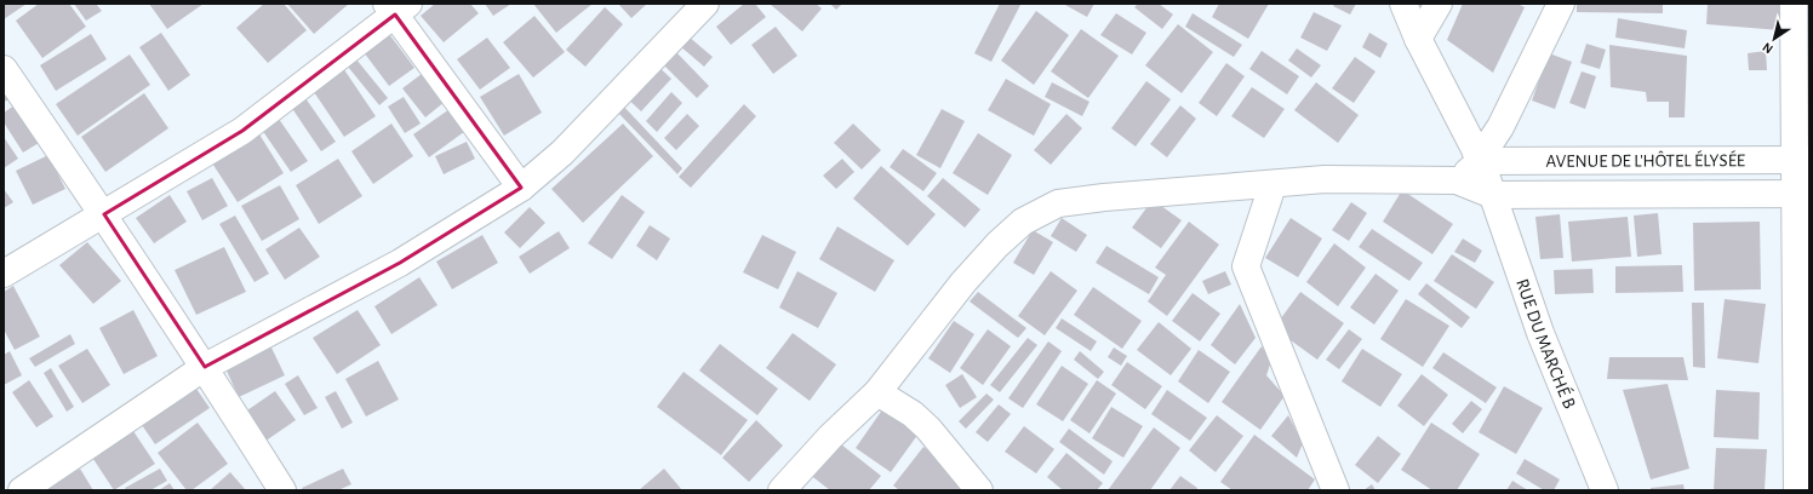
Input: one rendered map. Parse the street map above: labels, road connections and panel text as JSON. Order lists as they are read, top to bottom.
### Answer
{
  "streets": {
    "street": ["AVENUE DE L'HÔTEL ÉLYSÉE", "RUE DU MARCHÉ B"]
  },
  "crossings": [
    ["AVENUE DE L'HÔTEL ÉLYSÉE", "RUE DU MARCHÉ B"]
  ],
  "north": "bottom left"
}
